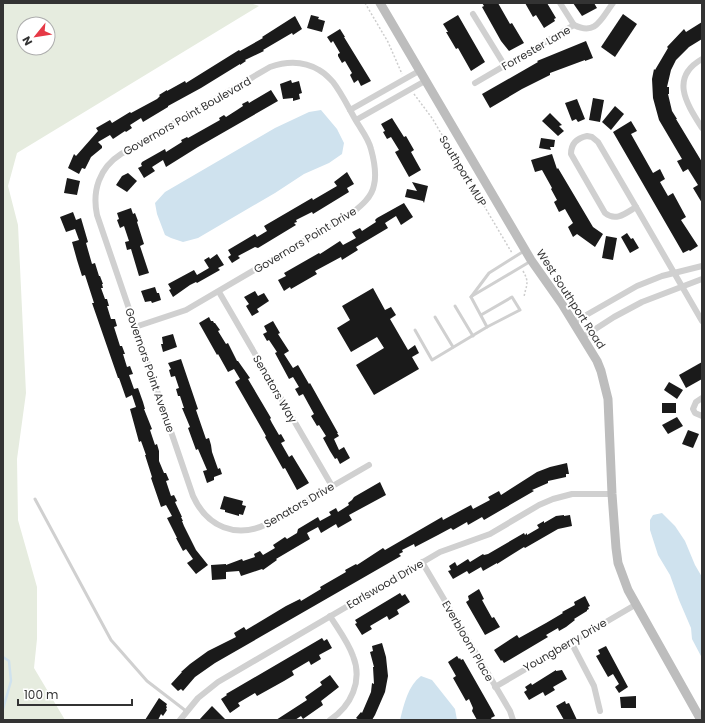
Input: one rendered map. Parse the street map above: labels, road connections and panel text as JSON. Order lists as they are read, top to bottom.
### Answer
{
  "streets": {
    "main road": ["West Southport Road"],
    "street": [
      "Forrester Lane",
      "Governors Point Boulevard",
      "Governors Point Drive",
      "Governors Point Avenue",
      "Senators Way",
      "Senators Drive",
      "Earlswood Drive",
      "Everbloom Place",
      "Youngberry Drive"
    ],
    "path": ["Southport MUP"]
  },
  "crossings": [
    ["Governors Point Boulevard", "Governors Point Drive"],
    ["Governors Point Boulevard", "Governors Point Avenue"],
    ["Governors Point Drive", "Governors Point Avenue"],
    ["Governors Point Drive", "Senators Way"],
    ["West Southport Road", "Earlswood Drive"],
    ["West Southport Road", "Youngberry Drive"],
    ["Governors Point Avenue", "Senators Drive"],
    ["Senators Way", "Senators Drive"],
    ["Earlswood Drive", "Everbloom Place"],
    ["Everbloom Place", "Youngberry Drive"]
  ],
  "scale_bar": "100 m",
  "north": "bottom left"
}
